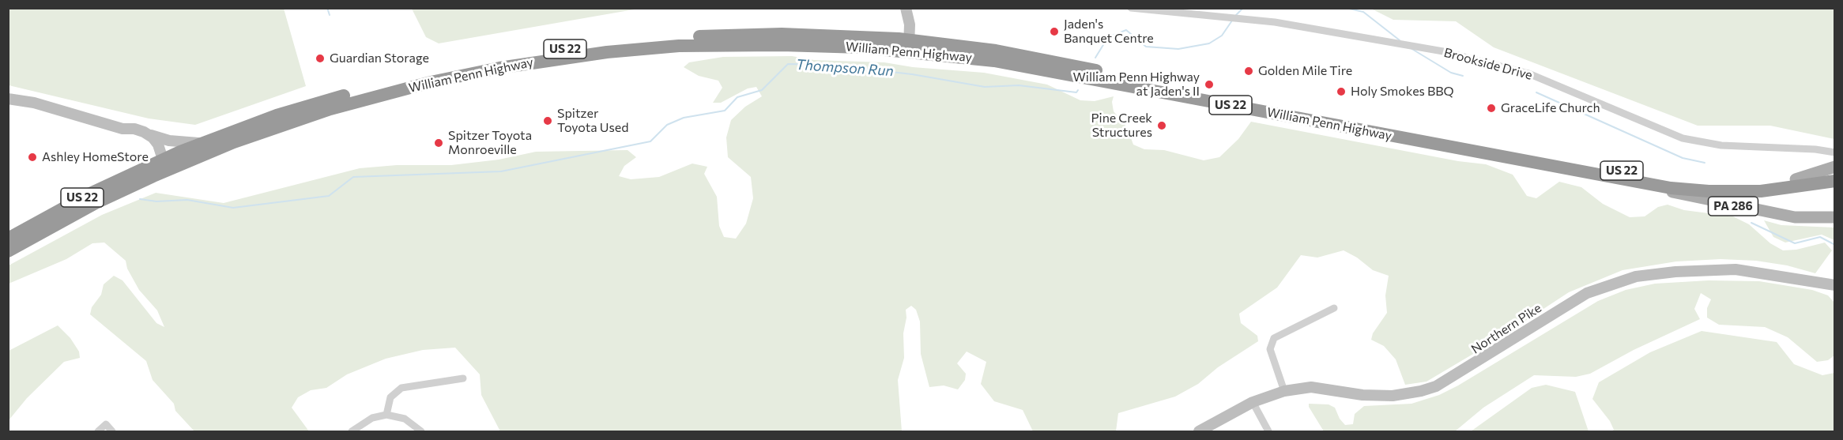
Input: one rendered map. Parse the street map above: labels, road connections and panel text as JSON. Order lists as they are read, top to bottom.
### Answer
{
  "streets": {
    "highway": ["US 22", "William Penn Highway"],
    "main road": ["PA 286", "Northern Pike"],
    "street": ["Brookside Drive"]
  },
  "crossings": [
    ["William Penn Highway", "PA 286"]
  ],
  "water": ["Thompson Run"],
  "places": [
    "Jaden's Banquet Centre",
    "Guardian Storage",
    "Golden Mile Tire",
    "William Penn Highway at Jaden's II",
    "Holy Smokes BBQ",
    "GraceLife Church",
    "Spitzer Toyota Used",
    "Pine Creek Structures",
    "Spitzer Toyota Monroeville",
    "Ashley HomeStore"
  ]
}
